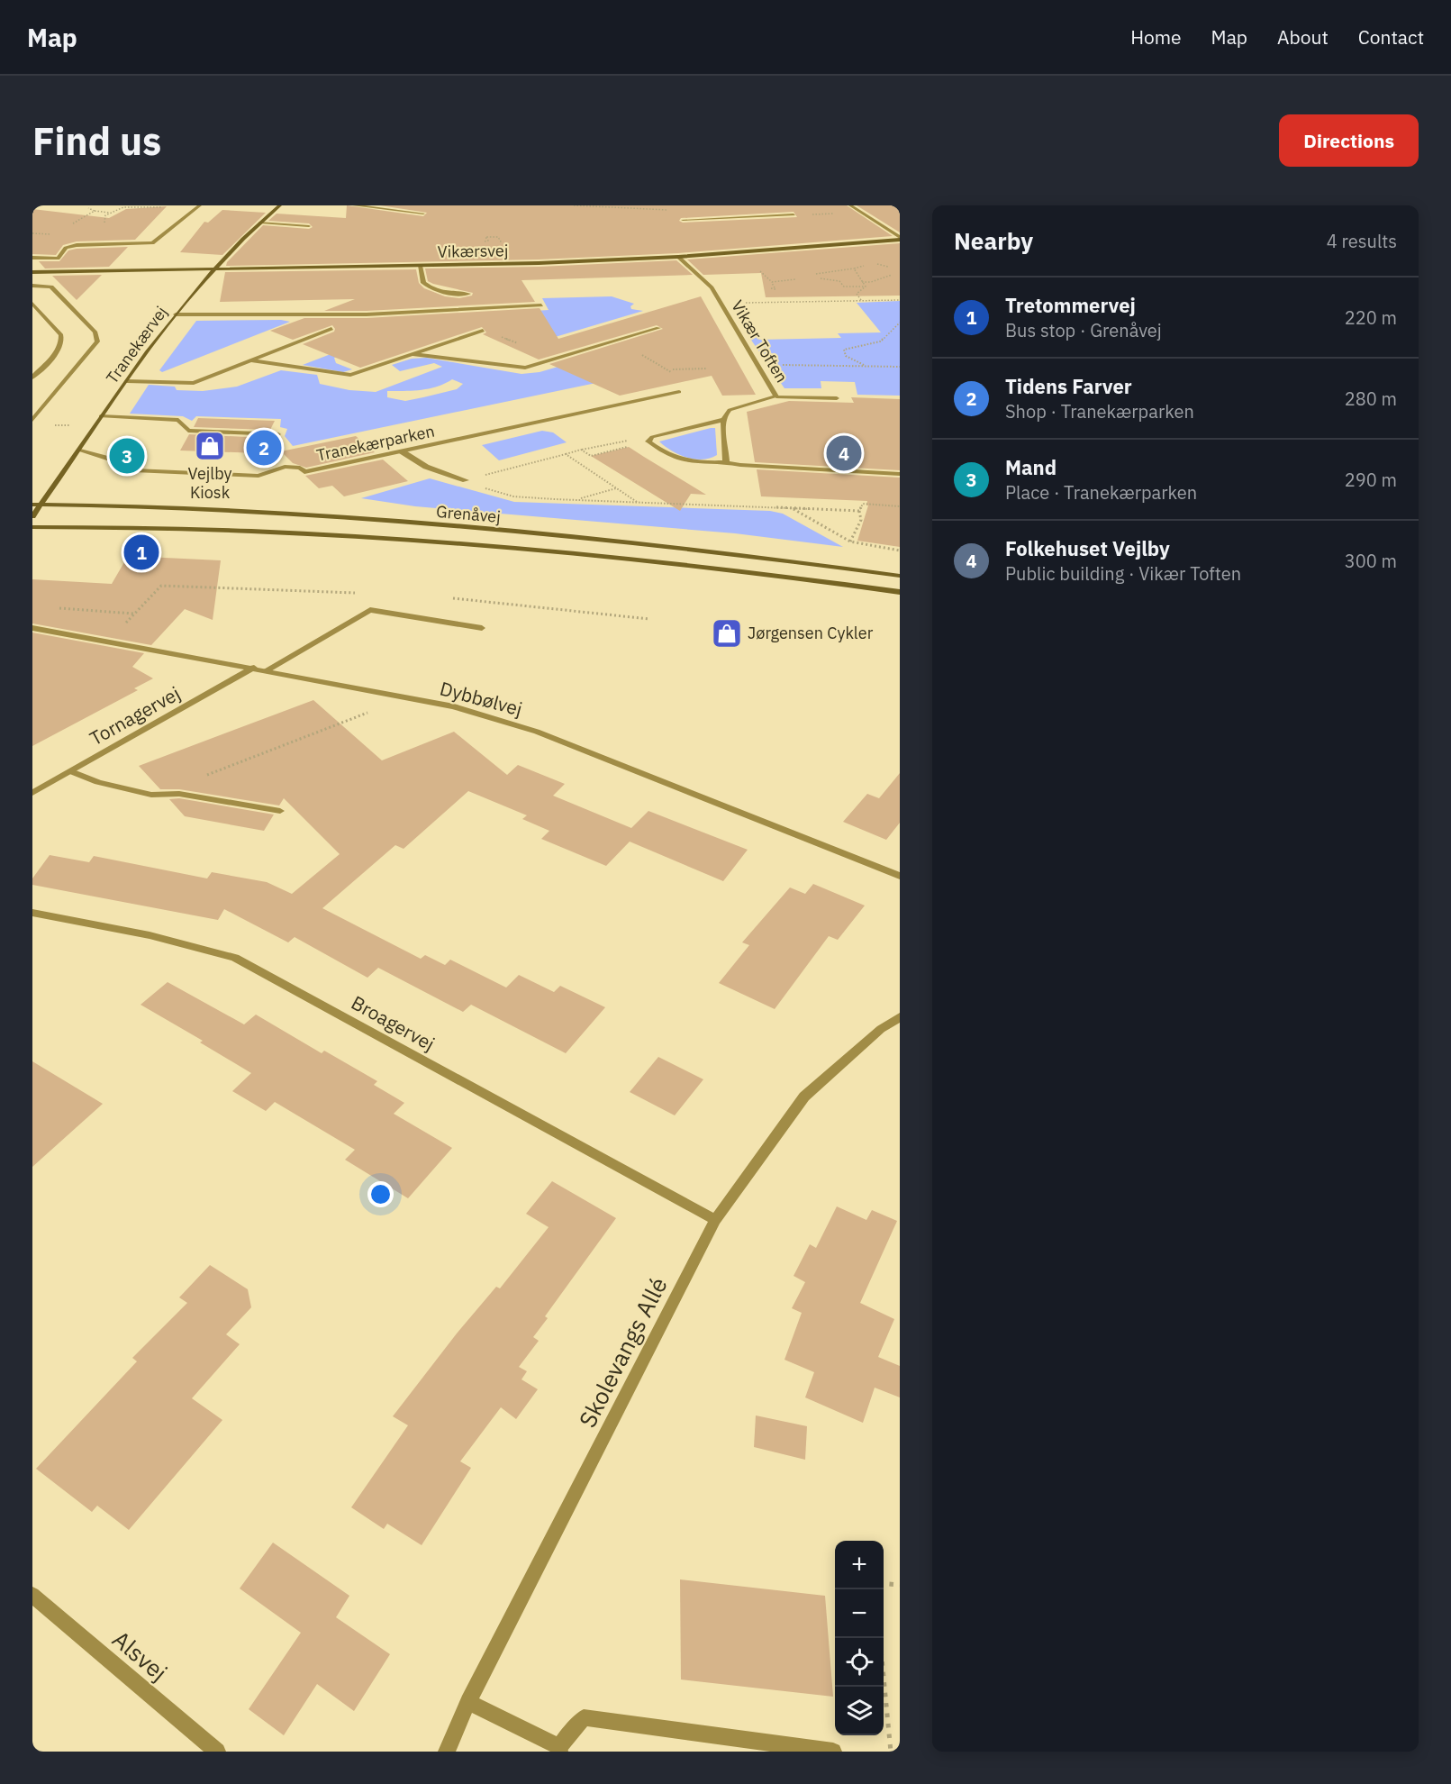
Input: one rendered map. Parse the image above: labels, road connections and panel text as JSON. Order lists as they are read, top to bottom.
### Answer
{
  "streets": {
    "street": [
      "Vikærsvej",
      "Vikær Toften",
      "Tranekærvej",
      "Tranekærparken",
      "Grenåvej",
      "Dybbølvej",
      "Tornagervej",
      "Broagervej",
      "Skolevangs Allé",
      "Alsvej"
    ]
  },
  "crossings": [
    ["Vikærsvej", "Vikær Toften"],
    ["Vikærsvej", "Tranekærvej"],
    ["Tranekærvej", "Tranekærparken"],
    ["Tranekærvej", "Grenåvej"],
    ["Dybbølvej", "Tornagervej"],
    ["Broagervej", "Skolevangs Allé"]
  ],
  "places": {
    "shop": ["Vejlby Kiosk", "Jørgensen Cykler"]
  },
  "page": {
    "header": "Map",
    "nav": [
      "Home",
      "Map",
      "About",
      "Contact"
    ],
    "buttons": "Directions",
    "title": "Find us",
    "heading": ["Nearby", "4 results"],
    "list": [
      {
        "mark": "1",
        "name": "Tretommervej",
        "note": "Bus stop · Grenåvej",
        "value": "220 m"
      },
      {
        "mark": "2",
        "name": "Tidens Farver",
        "note": "Shop · Tranekærparken",
        "value": "280 m"
      },
      {
        "mark": "3",
        "name": "Mand",
        "note": "Place · Tranekærparken",
        "value": "290 m"
      },
      {
        "mark": "4",
        "name": "Folkehuset Vejlby",
        "note": "Public building · Vikær Toften",
        "value": "300 m"
      }
    ],
    "pins": [
      "2",
      "4",
      "3",
      "1"
    ],
    "map_buttons": ["+", "−"]
  }
}
